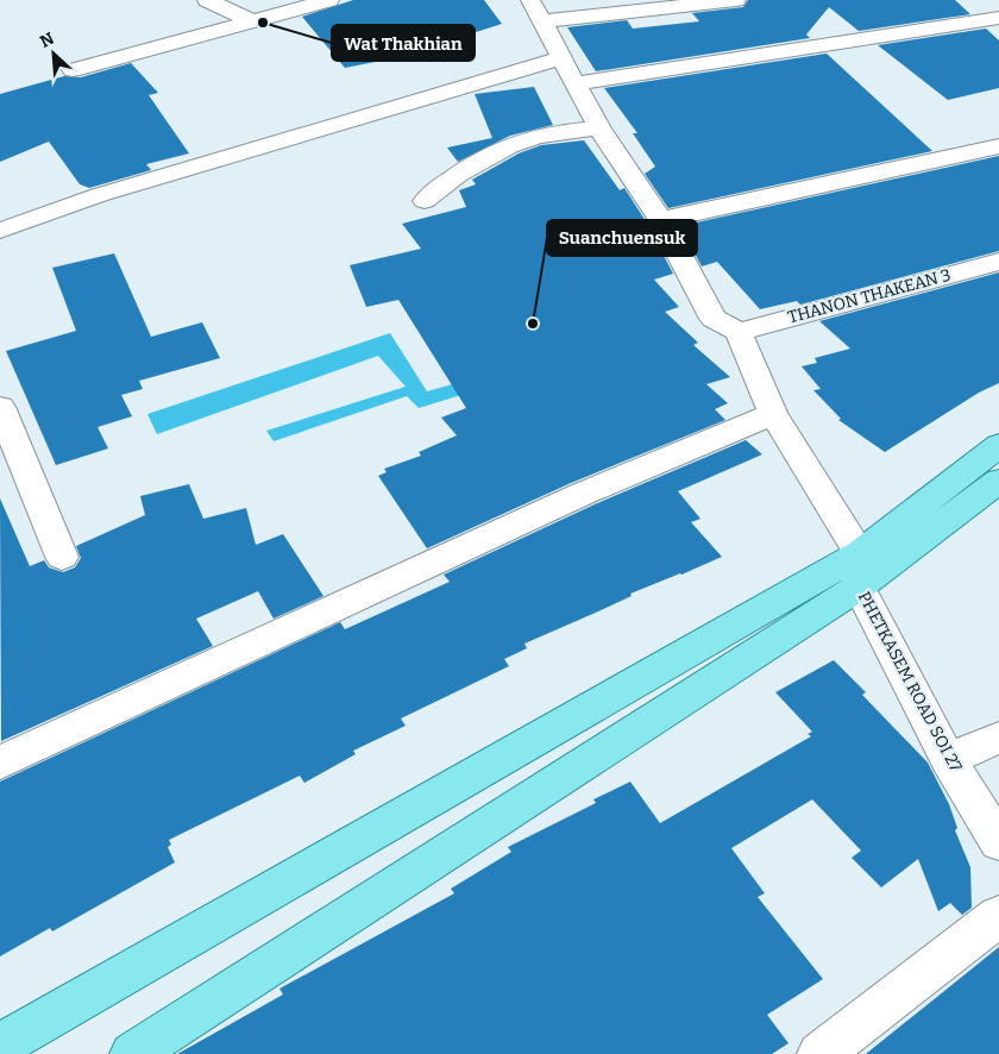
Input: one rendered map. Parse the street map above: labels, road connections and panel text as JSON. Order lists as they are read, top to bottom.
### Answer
{
  "streets": {
    "street": ["THANON THAKEAN 3", "PHETKASEM ROAD SOI 27"]
  },
  "crossings": [
    ["THANON THAKEAN 3", "PHETKASEM ROAD SOI 27"]
  ],
  "places": ["Wat Thakhian", "Suanchuensuk"],
  "north": "top left"
}
